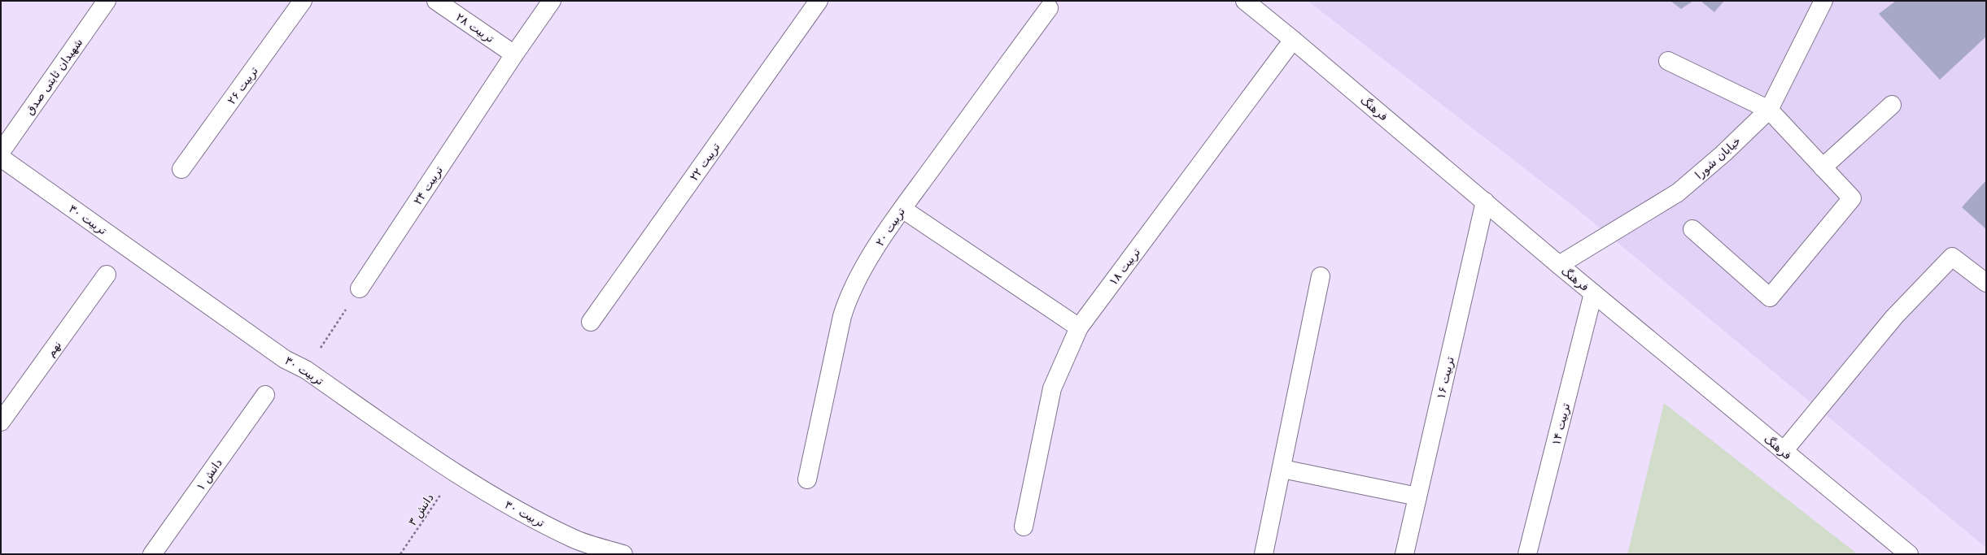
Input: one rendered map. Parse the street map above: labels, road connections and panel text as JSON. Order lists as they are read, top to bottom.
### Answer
{
  "streets": {
    "street": [
      "تربیت ۲۸",
      "شهیدان ثابتی صدق",
      "تربیت ۲۶",
      "فرهنگ",
      "خیابان شورا",
      "تربیت ۲۲",
      "تربیت ۲۴",
      "تربیت ۳۰",
      "تربیت ۲۰",
      "تربیت ۱۸",
      "نهم",
      "تربیت ۱۶",
      "تربیت ۱۴",
      "دانش ۱"
    ],
    "path": ["دانش ۳"]
  },
  "crossings": [
    ["تربیت ۲۸", "تربیت ۲۴"],
    ["فرهنگ", "خیابان شورا"],
    ["فرهنگ", "تربیت ۱۸"],
    ["فرهنگ", "تربیت ۱۶"],
    ["فرهنگ", "تربیت ۱۴"],
    ["تربیت ۳۰", "دانش ۳"]
  ]
}
